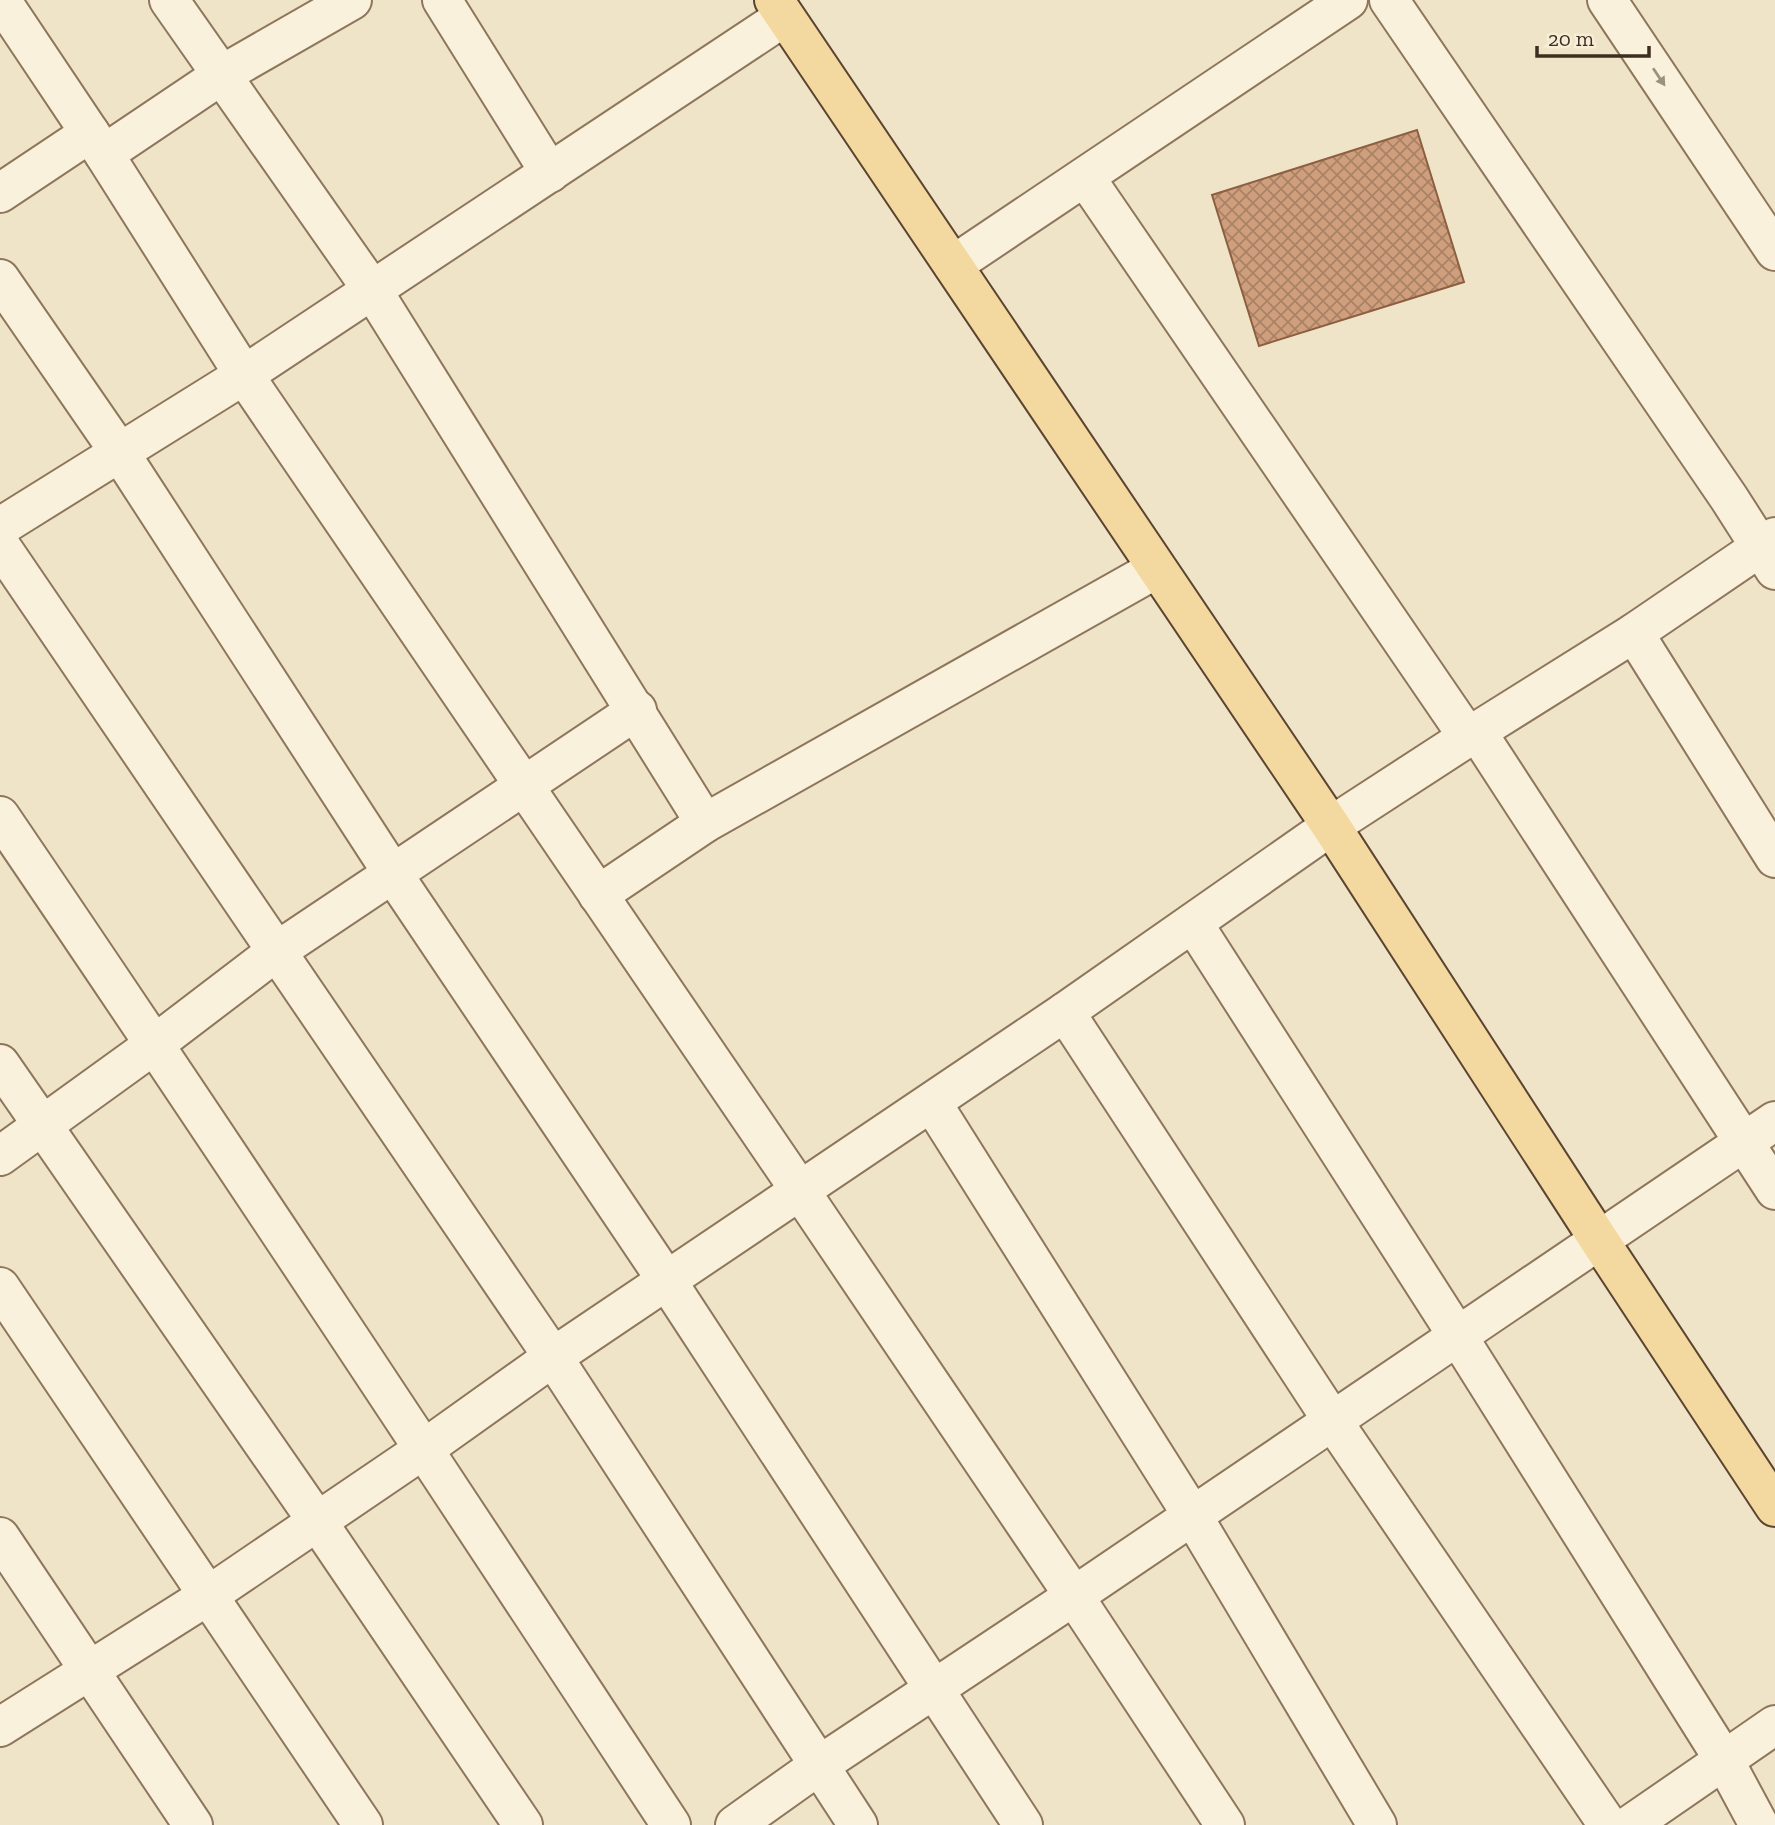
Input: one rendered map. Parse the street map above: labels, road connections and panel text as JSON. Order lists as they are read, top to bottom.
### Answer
{
  "scale_bar": "20 m"
}
